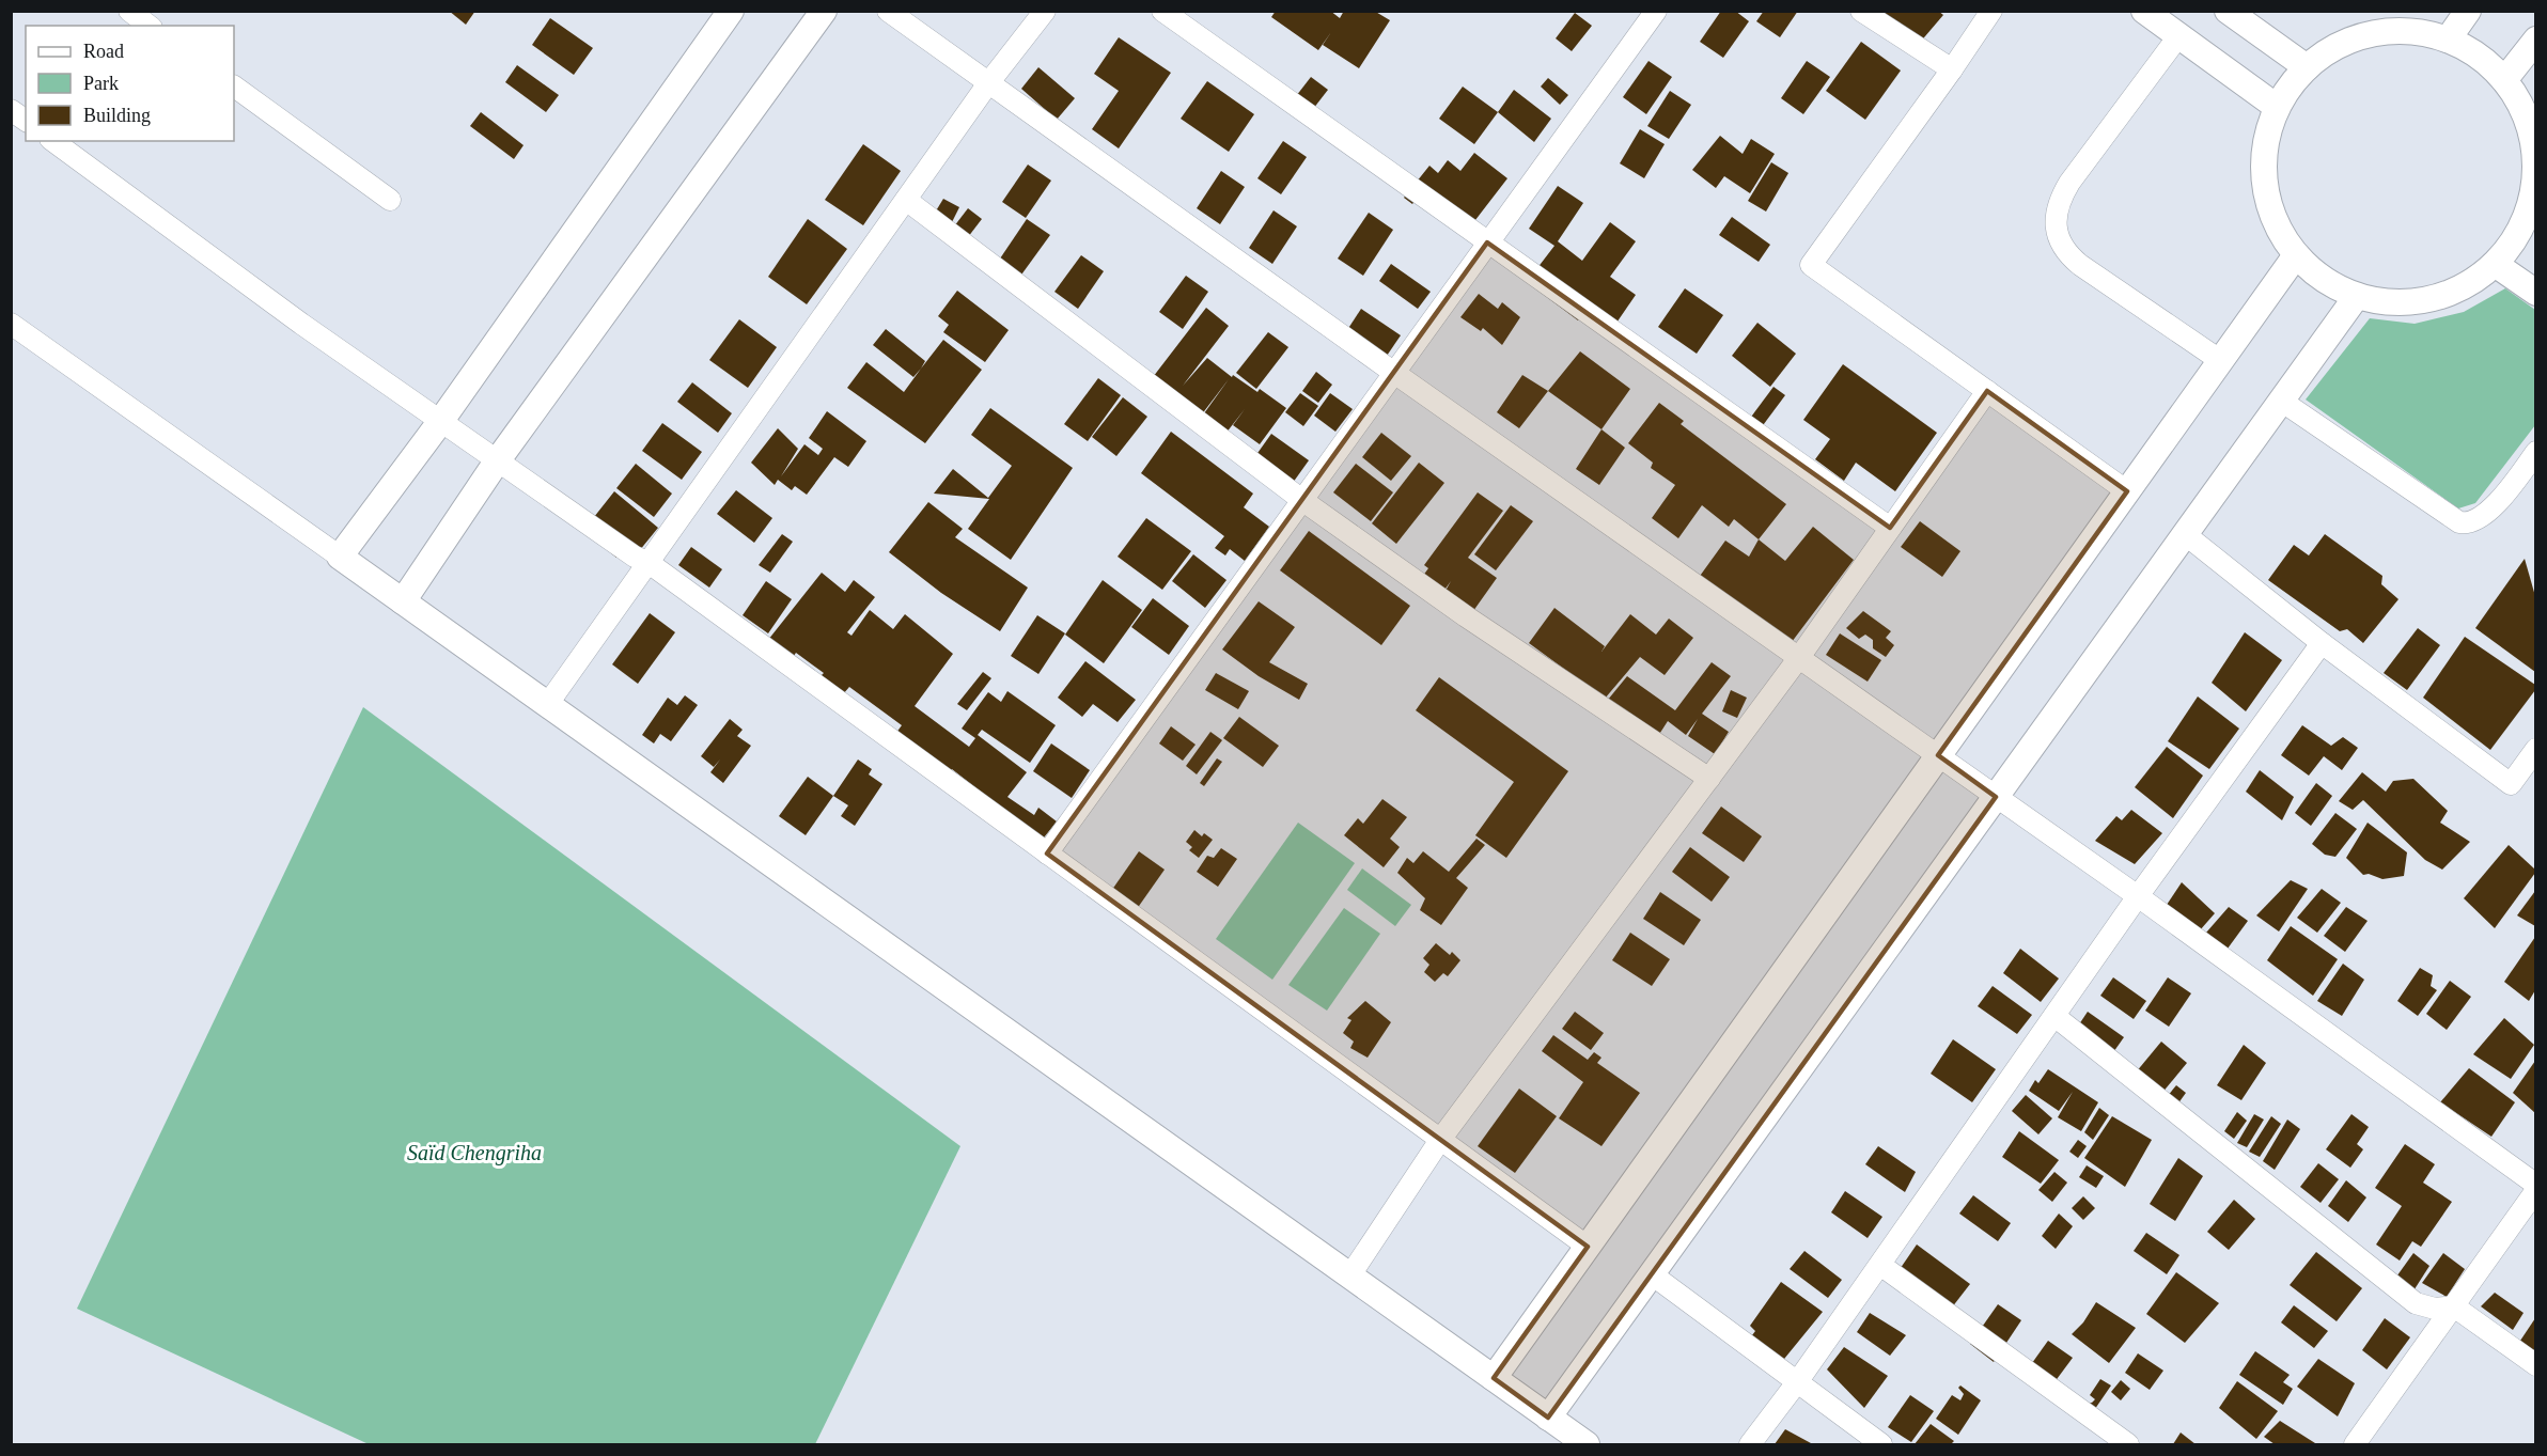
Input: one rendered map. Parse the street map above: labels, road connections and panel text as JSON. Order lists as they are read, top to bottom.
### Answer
{
  "parks": ["Saïd Chengriha"],
  "legend": ["Road", "Park", "Building"]
}
